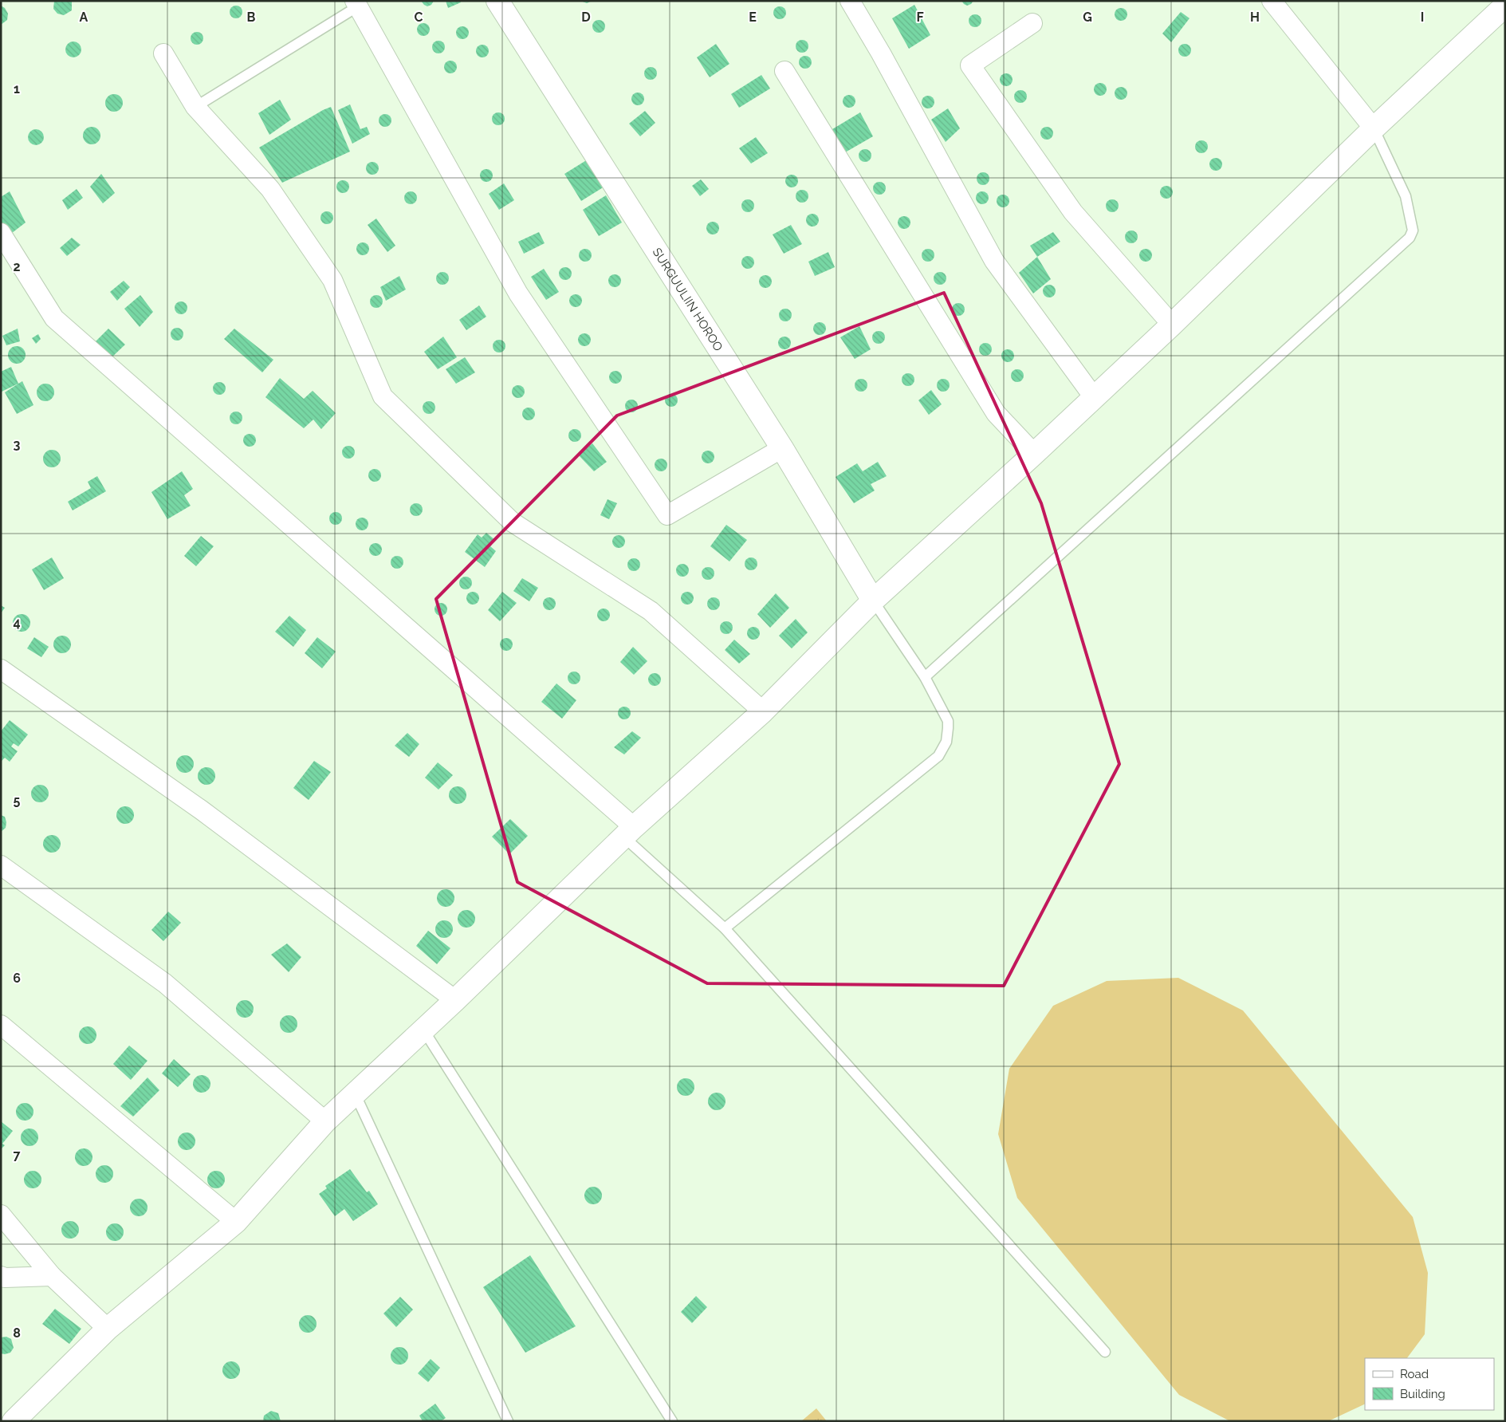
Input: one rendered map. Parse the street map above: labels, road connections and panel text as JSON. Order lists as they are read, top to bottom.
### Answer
{
  "streets": {
    "street": ["SURGUULIIN HOROO"]
  },
  "legend": ["Road", "Building"],
  "grid": {
    "columns": [
      "A",
      "B",
      "C",
      "D",
      "E",
      "F",
      "G",
      "H",
      "I"
    ],
    "rows": [
      "1",
      "2",
      "3",
      "4",
      "5",
      "6",
      "7",
      "8"
    ]
  }
}
